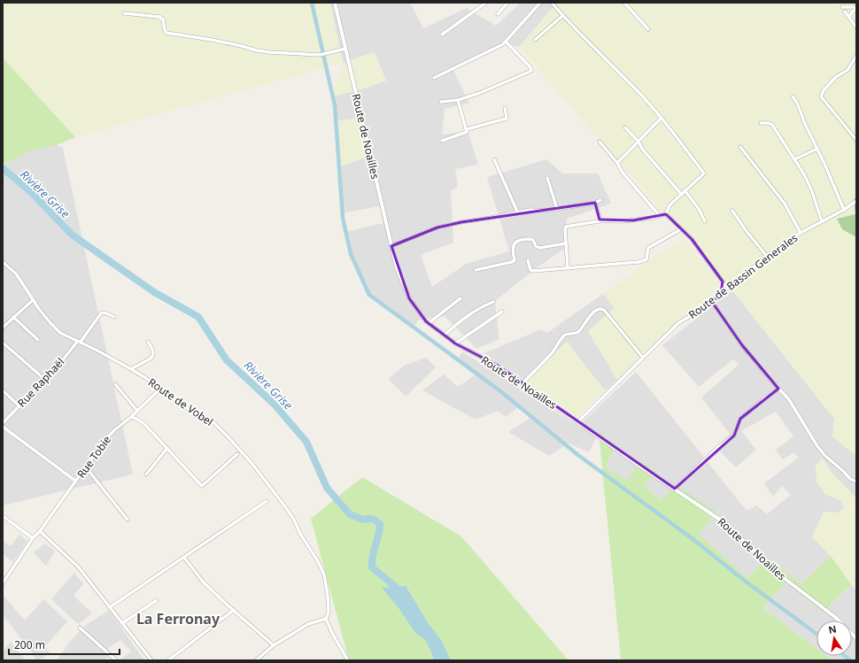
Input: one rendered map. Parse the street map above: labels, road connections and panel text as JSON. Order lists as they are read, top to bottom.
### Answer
{
  "streets": {
    "street": [
      "Route de Noailles",
      "Route de Bassin Generales",
      "Rue Raphaël",
      "Route de Vobel",
      "Rue Tobie"
    ]
  },
  "crossings": [
    ["Route de Noailles", "Route de Bassin Generales"],
    ["Rue Raphaël", "Route de Vobel"],
    ["Route de Vobel", "Rue Tobie"]
  ],
  "districts": ["La Ferronay"],
  "water": ["Rivière Grise"],
  "scale_bar": "200 m",
  "north": "top"
}
